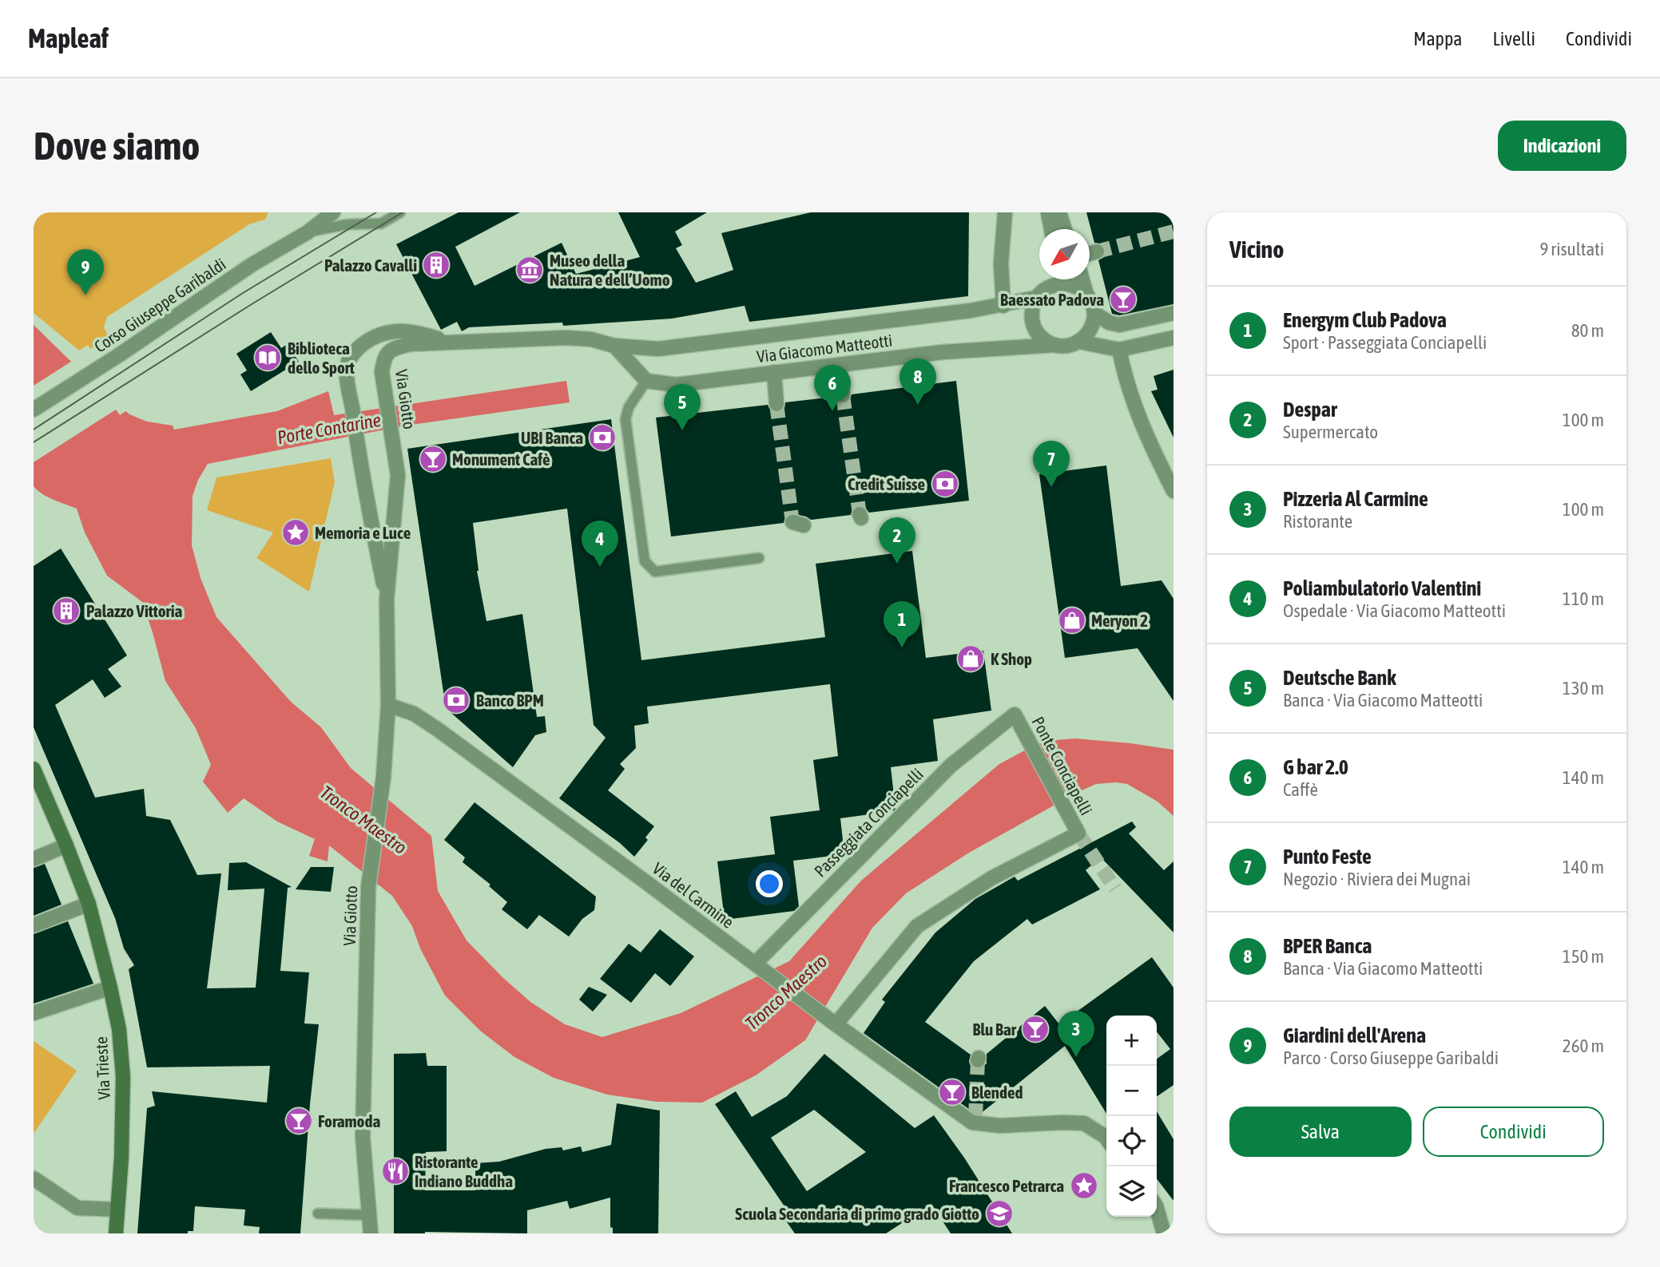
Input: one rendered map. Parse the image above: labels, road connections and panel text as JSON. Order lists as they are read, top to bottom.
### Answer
{
  "streets": {
    "street": [
      "Corso Giuseppe Garibaldi",
      "Via Giacomo Matteotti",
      "Via Giotto",
      "Ponte Conciapelli",
      "Passeggiata Conciapelli",
      "Via del Carmine",
      "Via Trieste"
    ]
  },
  "crossings": [
    ["Via Giacomo Matteotti", "Via Giotto"],
    ["Via Giotto", "Via del Carmine"],
    ["Ponte Conciapelli", "Passeggiata Conciapelli"],
    ["Ponte Conciapelli", "Via del Carmine"],
    ["Passeggiata Conciapelli", "Via del Carmine"]
  ],
  "water": ["Porte Contarine", "Tronco Maestro"],
  "places": {
    "building": ["Palazzo Cavalli", "Palazzo Vittoria"],
    "museum": ["Museo della Natura e dell’Uomo"],
    "bar": [
      "Baessato Padova",
      "Monument Cafè",
      "Blu Bar",
      "Blended",
      "Foramoda"
    ],
    "library": ["Biblioteca dello Sport"],
    "bank": ["UBI Banca", "Credit Suisse", "Banco BPM"],
    "place": ["Memoria e Luce", "Francesco Petrarca"],
    "shop": ["Meryon 2", "K Shop"],
    "restaurant": ["Ristorante Indiano Buddha"],
    "school or university": ["Scuola Secondaria di primo grado Giotto"]
  },
  "north": "bottom left",
  "page": {
    "header": "Mapleaf",
    "nav": ["Mappa", "Livelli", "Condividi"],
    "buttons": [
      "Indicazioni",
      ["Salva", "Condividi"]
    ],
    "title": "Dove siamo",
    "heading": ["Vicino", "9 risultati"],
    "pins": [
      "9",
      "8",
      "6",
      "5",
      "7",
      "2",
      "4",
      "1",
      "3"
    ],
    "list": [
      {
        "mark": "1",
        "name": "Energym Club Padova",
        "note": "Sport · Passeggiata Conciapelli",
        "value": "80 m"
      },
      {
        "mark": "2",
        "name": "Despar",
        "note": "Supermercato",
        "value": "100 m"
      },
      {
        "mark": "3",
        "name": "Pizzeria Al Carmine",
        "note": "Ristorante",
        "value": "100 m"
      },
      {
        "mark": "4",
        "name": "Poliambulatorio Valentini",
        "note": "Ospedale · Via Giacomo Matteotti",
        "value": "110 m"
      },
      {
        "mark": "5",
        "name": "Deutsche Bank",
        "note": "Banca · Via Giacomo Matteotti",
        "value": "130 m"
      },
      {
        "mark": "6",
        "name": "G bar 2.0",
        "note": "Caffè",
        "value": "140 m"
      },
      {
        "mark": "7",
        "name": "Punto Feste",
        "note": "Negozio · Riviera dei Mugnai",
        "value": "140 m"
      },
      {
        "mark": "8",
        "name": "BPER Banca",
        "note": "Banca · Via Giacomo Matteotti",
        "value": "150 m"
      },
      {
        "mark": "9",
        "name": "Giardini dell'Arena",
        "note": "Parco · Corso Giuseppe Garibaldi",
        "value": "260 m"
      }
    ],
    "map_buttons": ["+", "−"]
  }
}
